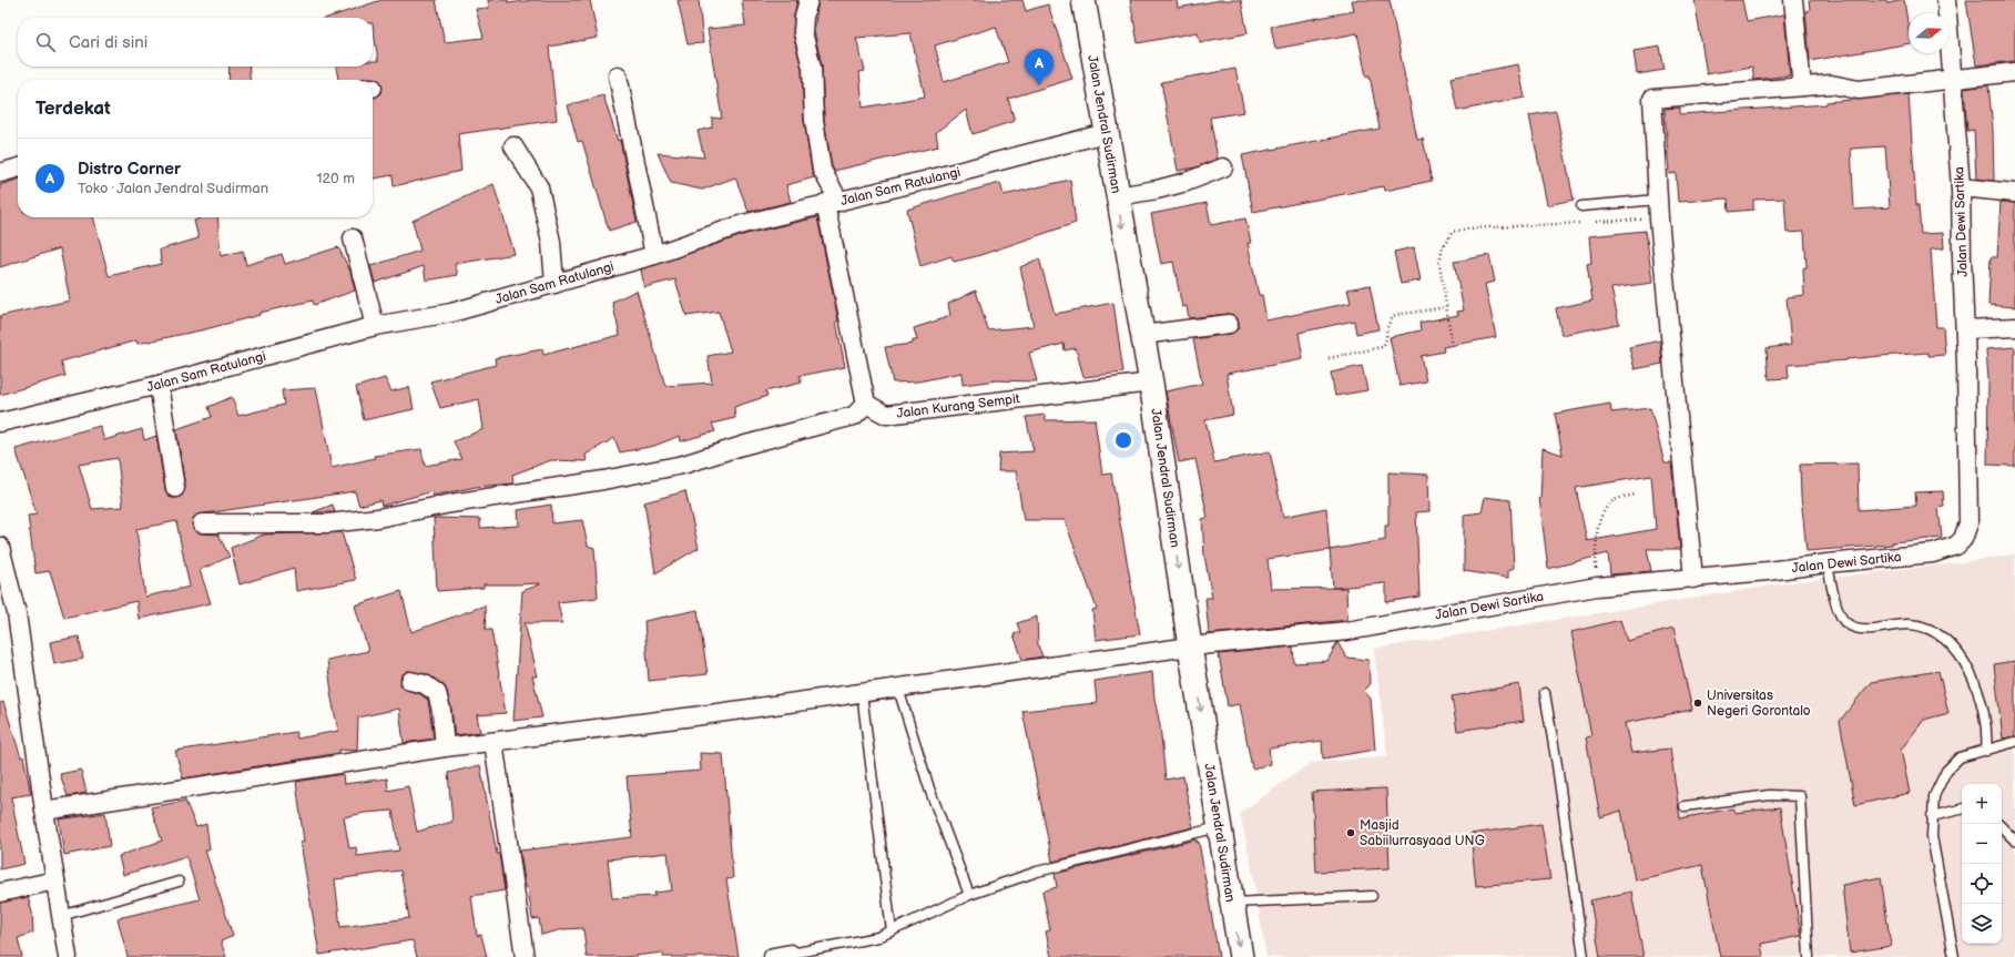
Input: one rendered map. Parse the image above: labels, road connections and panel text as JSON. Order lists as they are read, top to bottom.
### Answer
{
  "streets": {
    "street": [
      "Jalan Jendral Sudirman",
      "Jalan Sam Ratulangi",
      "Jalan Dewi Sartika",
      "Jalan Kurang Sempit"
    ]
  },
  "crossings": [
    ["Jalan Jendral Sudirman", "Jalan Sam Ratulangi"],
    ["Jalan Jendral Sudirman", "Jalan Dewi Sartika"],
    ["Jalan Jendral Sudirman", "Jalan Kurang Sempit"]
  ],
  "one_way": ["Jalan Jendral Sudirman"],
  "places": ["Universitas Negeri Gorontalo", "Masjid Sabiilurrasyaad UNG"],
  "north": "right",
  "page": {
    "search": "Cari di sini",
    "pins": "A",
    "heading": "Terdekat",
    "list": [
      {
        "mark": "A",
        "name": "Distro Corner",
        "note": "Toko · Jalan Jendral Sudirman",
        "value": "120 m"
      }
    ],
    "map_buttons": ["+", "−"]
  }
}
